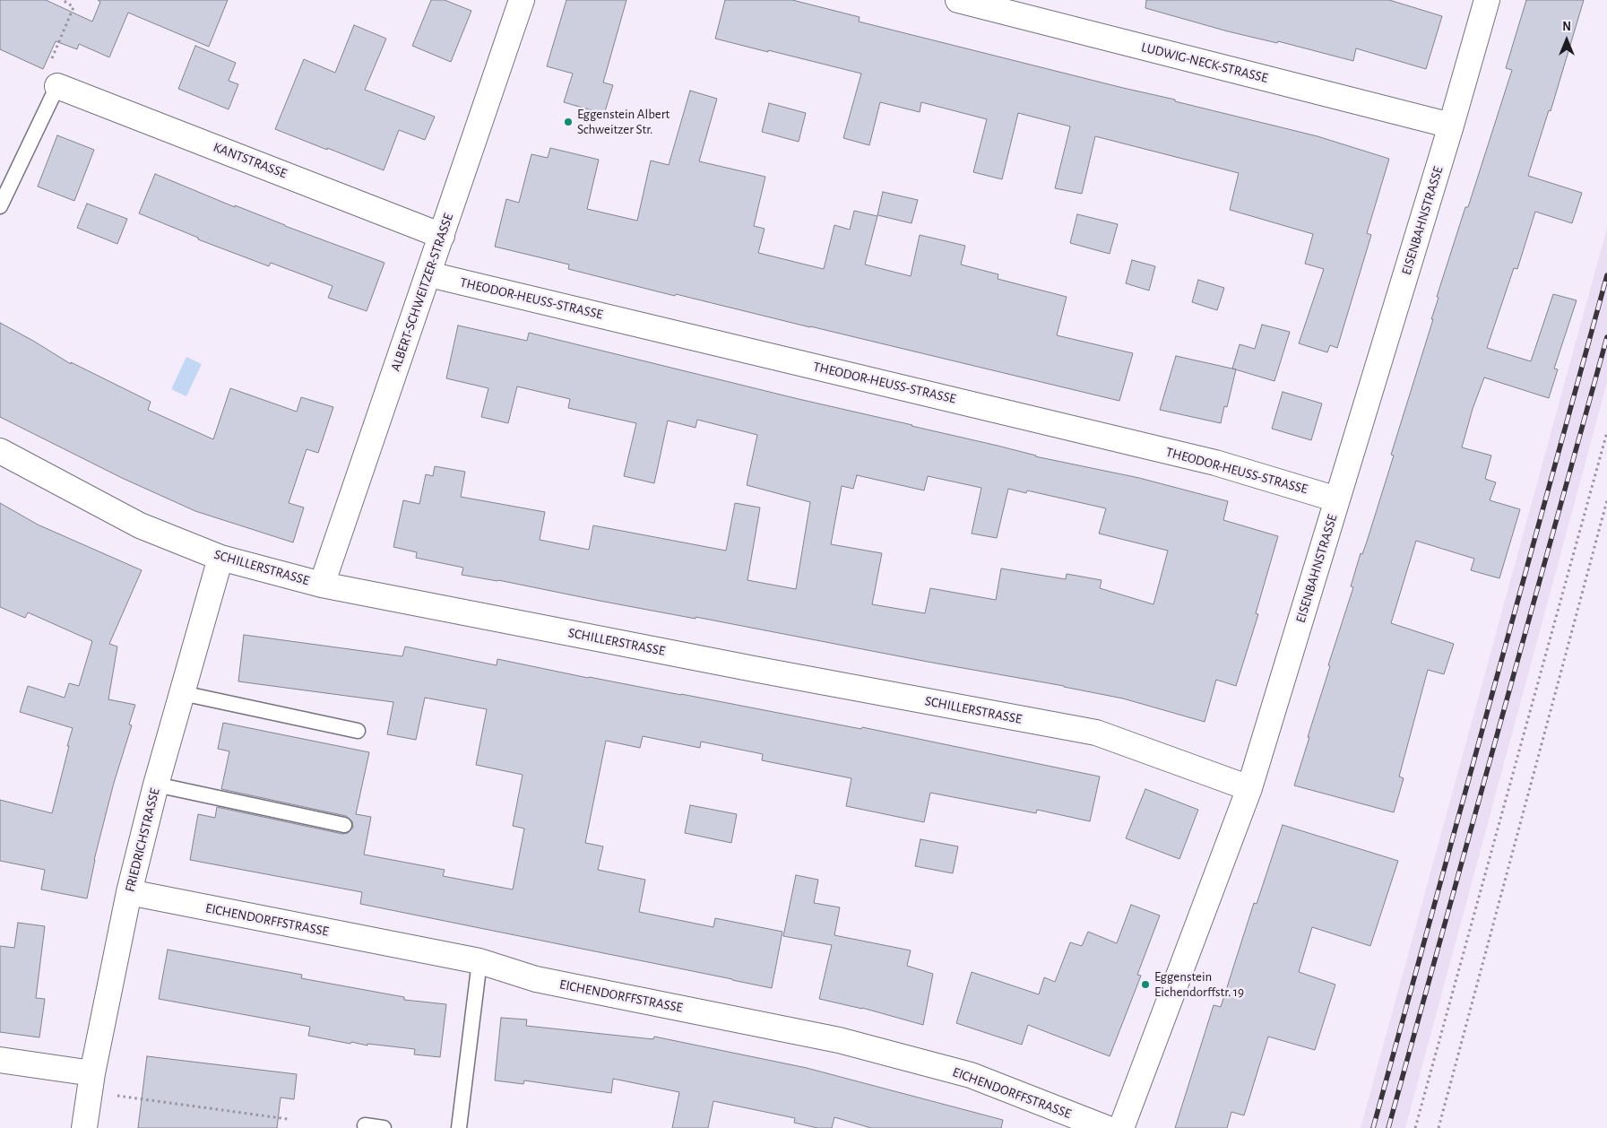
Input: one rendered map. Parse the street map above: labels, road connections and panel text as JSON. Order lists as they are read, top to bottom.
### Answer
{
  "streets": {
    "street": [
      "LUDWIG-NECK-STRASSE",
      "KANTSTRASSE",
      "EISENBAHNSTRASSE",
      "ALBERT-SCHWEITZER-STRASSE",
      "THEODOR-HEUSS-STRASSE",
      "SCHILLERSTRASSE",
      "FRIEDRICHSTRASSE",
      "EICHENDORFFSTRASSE"
    ]
  },
  "crossings": [
    ["LUDWIG-NECK-STRASSE", "EISENBAHNSTRASSE"],
    ["KANTSTRASSE", "ALBERT-SCHWEITZER-STRASSE"],
    ["EISENBAHNSTRASSE", "THEODOR-HEUSS-STRASSE"],
    ["EISENBAHNSTRASSE", "SCHILLERSTRASSE"],
    ["ALBERT-SCHWEITZER-STRASSE", "THEODOR-HEUSS-STRASSE"],
    ["ALBERT-SCHWEITZER-STRASSE", "SCHILLERSTRASSE"],
    ["SCHILLERSTRASSE", "FRIEDRICHSTRASSE"],
    ["FRIEDRICHSTRASSE", "EICHENDORFFSTRASSE"]
  ],
  "places": ["Eggenstein Albert Schweitzer Str.", "Eggenstein Eichendorffstr. 19"],
  "north": "top"
}
